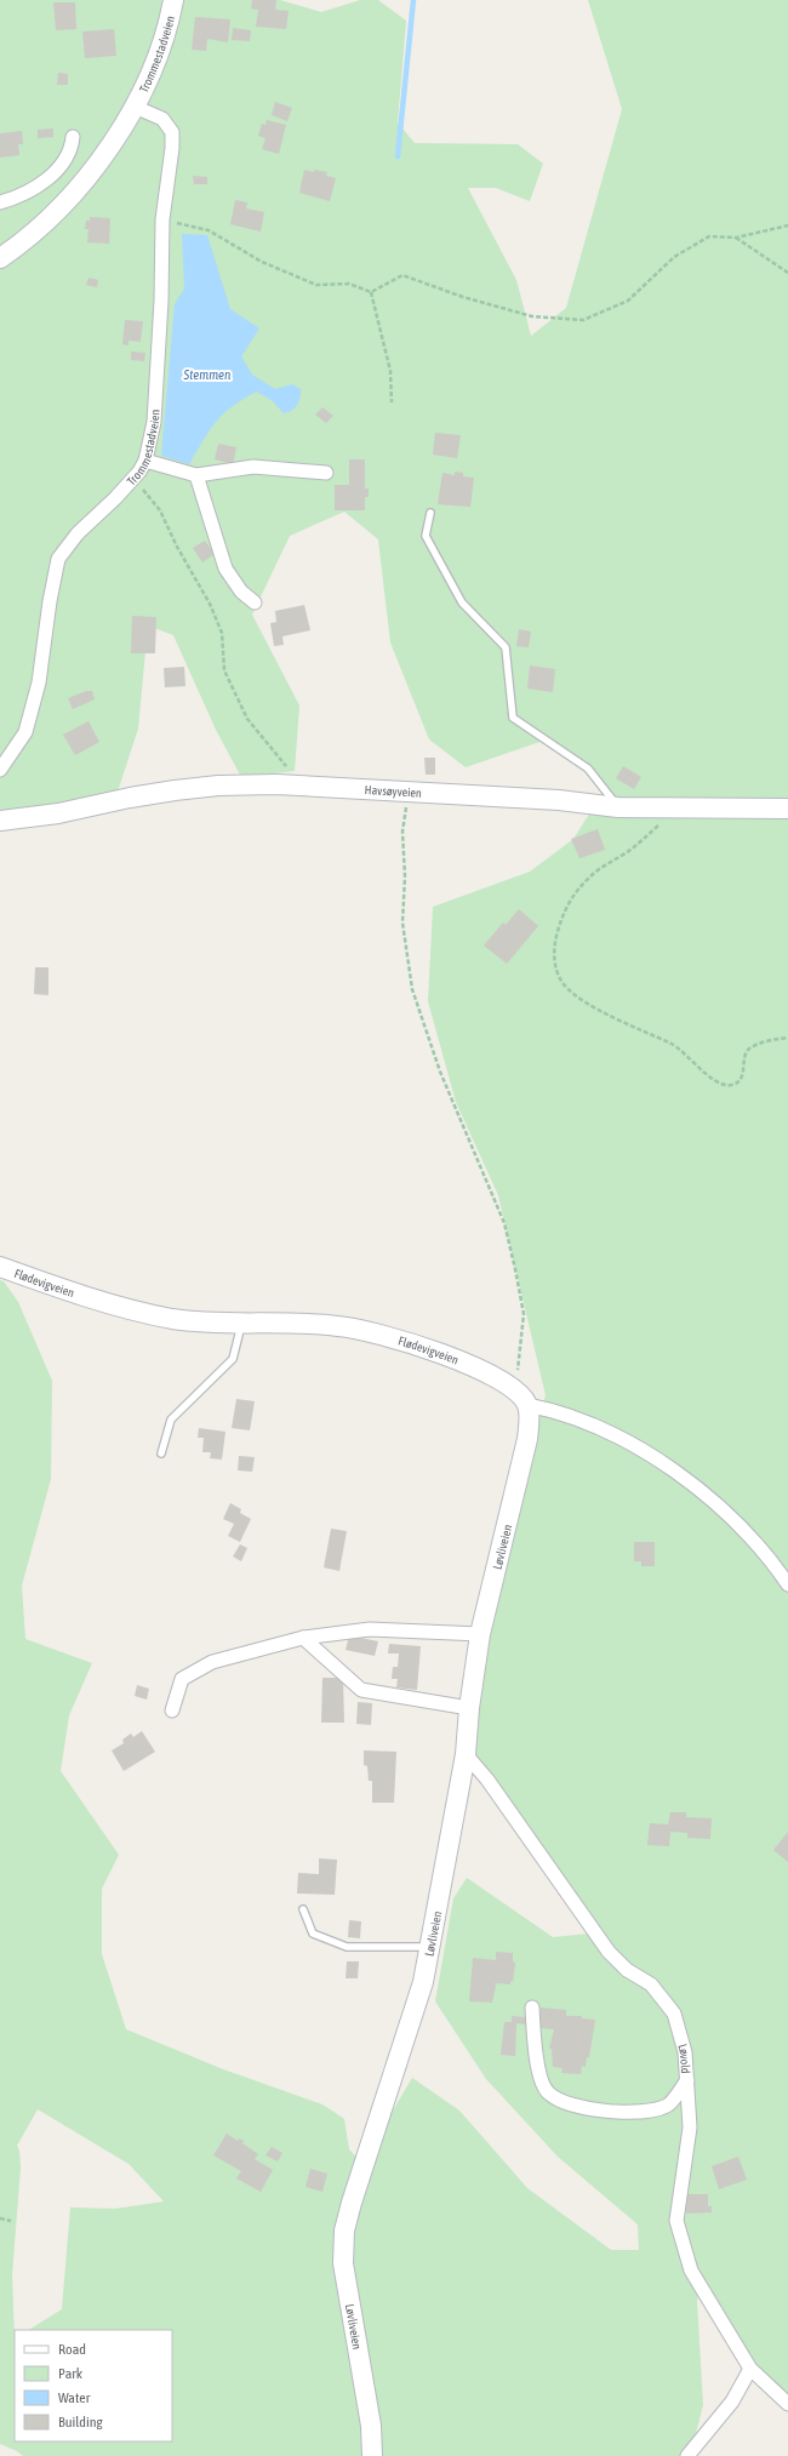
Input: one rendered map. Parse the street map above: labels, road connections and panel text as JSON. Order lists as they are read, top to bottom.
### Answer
{
  "streets": {
    "main road": [
      "Trommestadveien",
      "Havsøyveien",
      "Flødevigveien",
      "Løvliveien"
    ],
    "street": ["Løvold"]
  },
  "crossings": [
    ["Flødevigveien", "Løvliveien"],
    ["Løvliveien", "Løvold"]
  ],
  "water": ["Stemmen"],
  "legend": [
    "Road",
    "Park",
    "Water",
    "Building"
  ]
}
